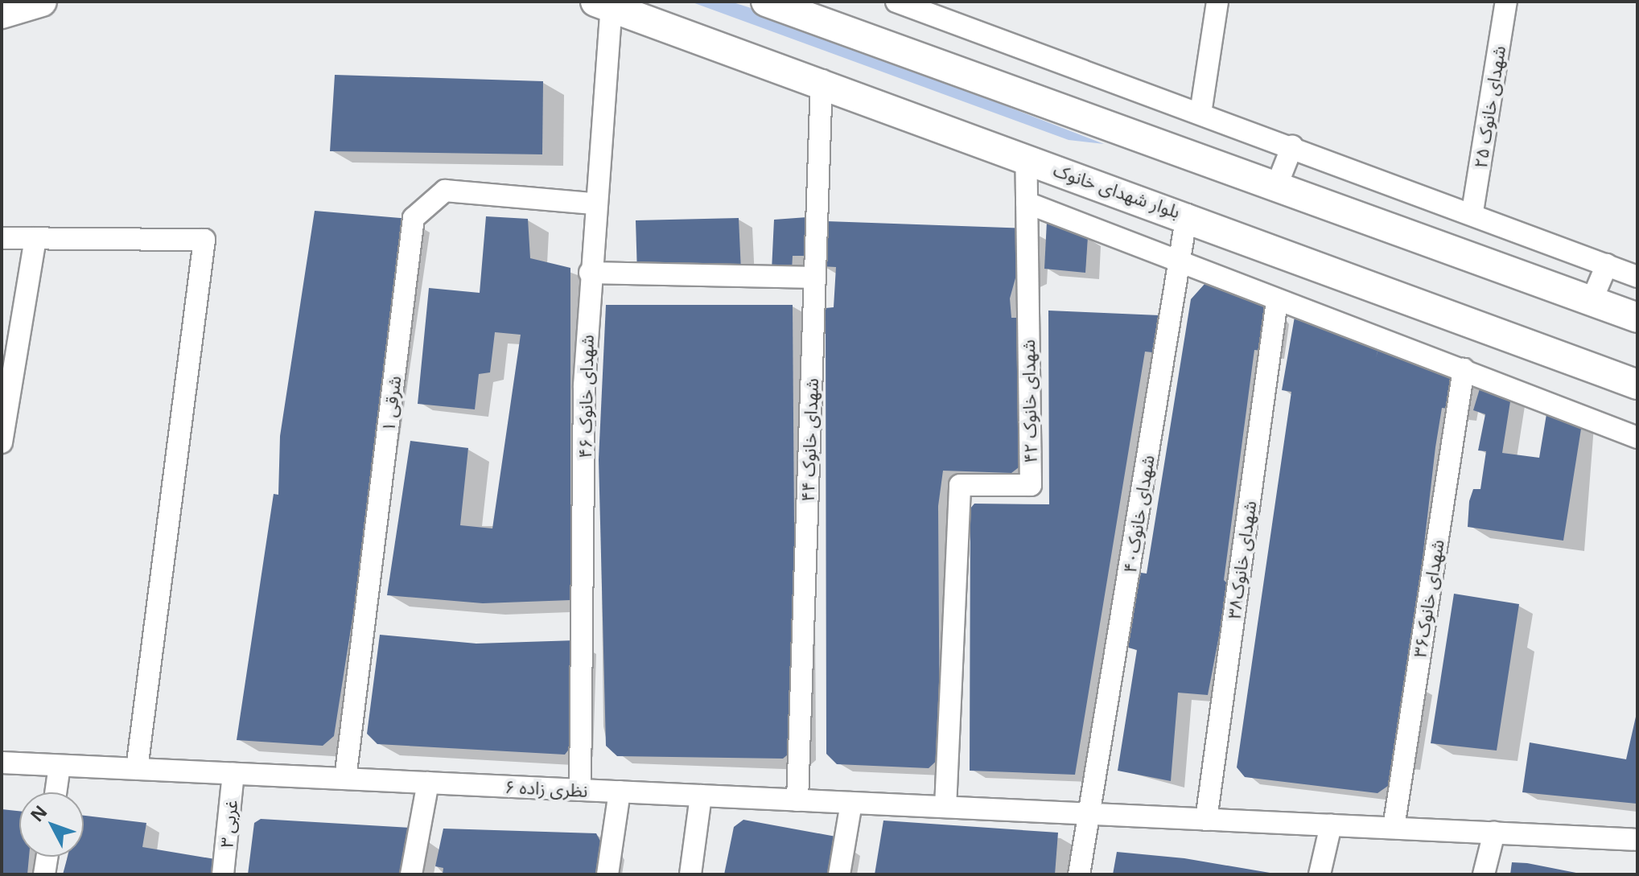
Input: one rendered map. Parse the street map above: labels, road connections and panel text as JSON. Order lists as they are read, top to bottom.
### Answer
{
  "streets": {
    "main road": ["بلوار شهدای خانوک"],
    "street": [
      "شهدای خانوک ۲۵",
      "۴۶ شهدای خانوک",
      "شهدای خانوک ۴۲",
      "شرقی ۱",
      "۴۴ شهدای خانوک",
      "شهدای خانوک۴۰",
      "شهدای خانوک۳۸",
      "شهدای خانوک۳۶",
      "نظری زاده ۶",
      "۳ غربی"
    ]
  },
  "crossings": [
    ["بلوار شهدای خانوک", "۴۶ شهدای خانوک"],
    ["بلوار شهدای خانوک", "شهدای خانوک ۴۲"],
    ["بلوار شهدای خانوک", "۴۴ شهدای خانوک"],
    ["بلوار شهدای خانوک", "شهدای خانوک۴۰"],
    ["۴۶ شهدای خانوک", "شرقی ۱"],
    ["۴۶ شهدای خانوک", "نظری زاده ۶"],
    ["شهدای خانوک ۴۲", "نظری زاده ۶"],
    ["شرقی ۱", "نظری زاده ۶"],
    ["۴۴ شهدای خانوک", "نظری زاده ۶"],
    ["شهدای خانوک۴۰", "نظری زاده ۶"],
    ["شهدای خانوک۳۸", "نظری زاده ۶"],
    ["شهدای خانوک۳۶", "نظری زاده ۶"],
    ["نظری زاده ۶", "۳ غربی"]
  ],
  "north": "top left"
}
